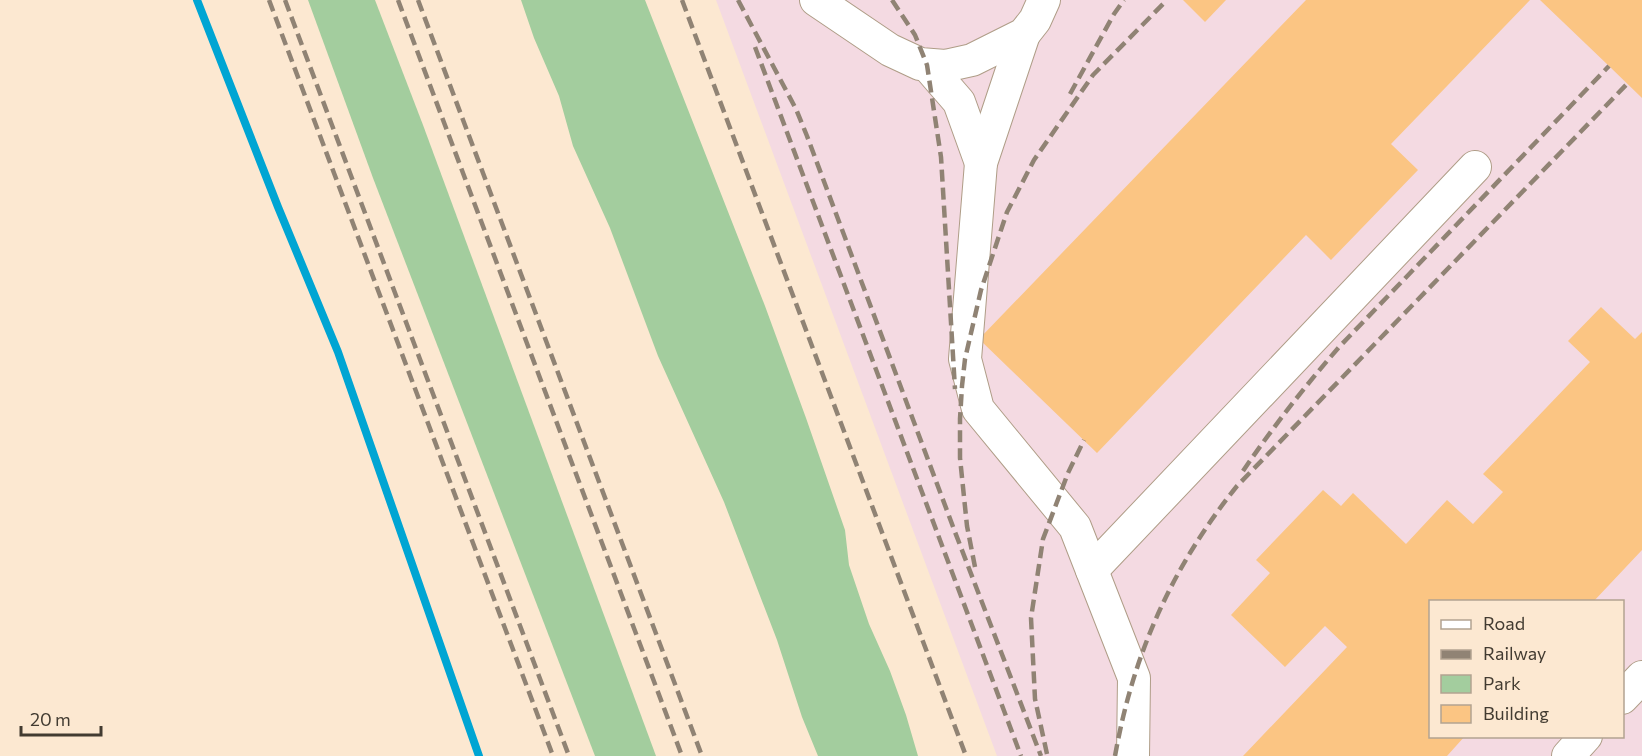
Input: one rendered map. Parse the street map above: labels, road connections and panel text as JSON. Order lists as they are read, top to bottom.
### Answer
{
  "legend": [
    "Road",
    "Railway",
    "Park",
    "Building"
  ],
  "scale_bar": "20 m"
}
